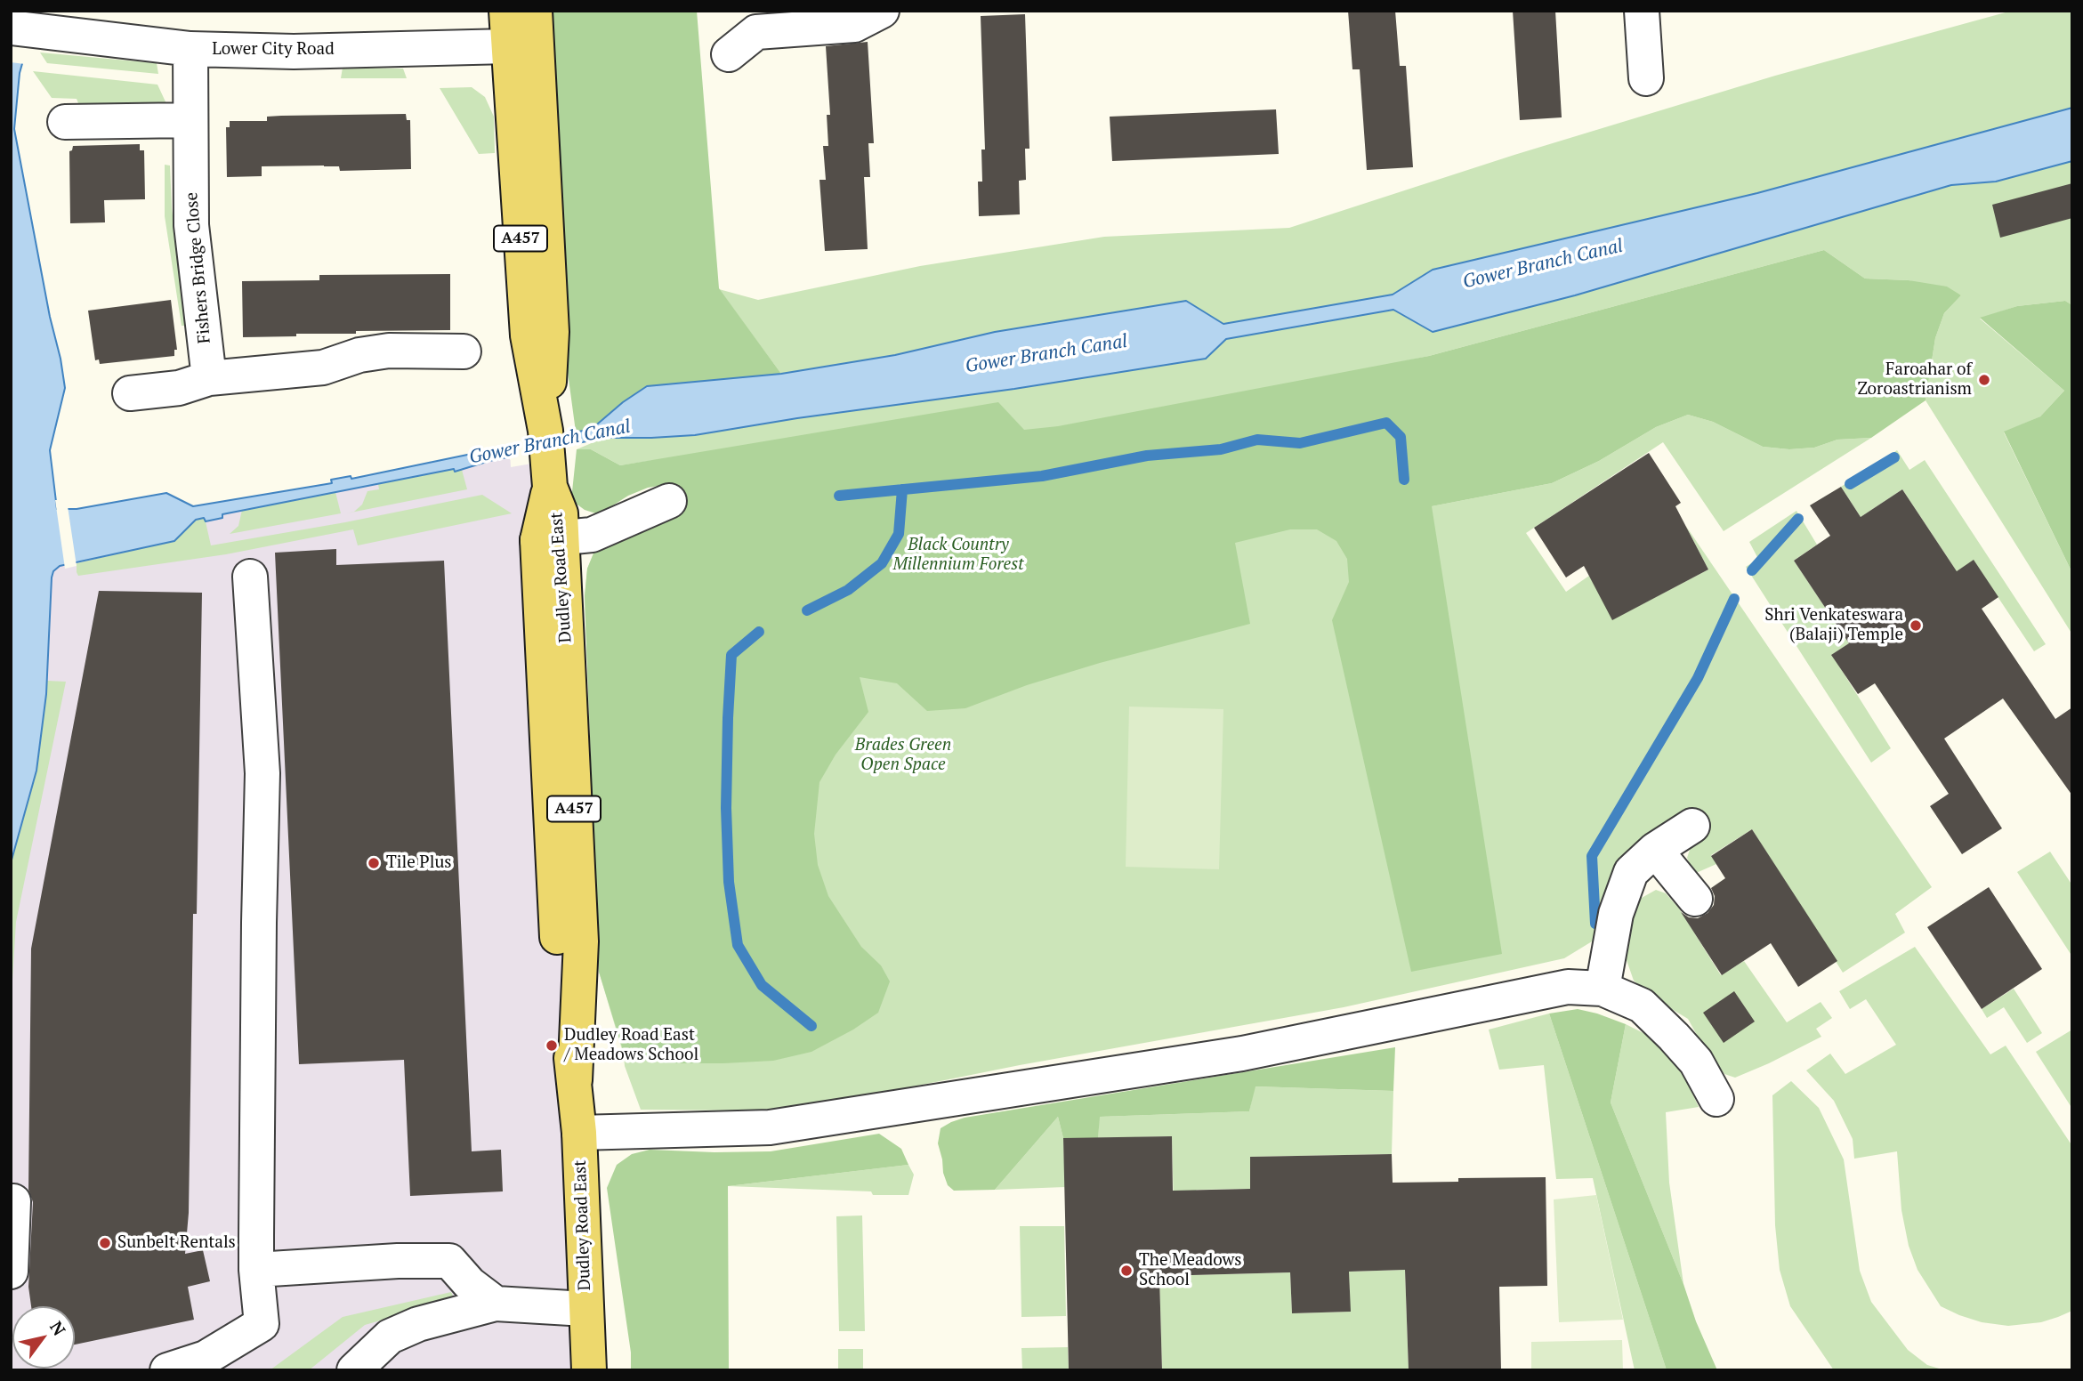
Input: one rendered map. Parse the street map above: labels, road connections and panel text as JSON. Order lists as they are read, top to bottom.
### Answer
{
  "streets": {
    "main road": ["A457", "Dudley Road East"],
    "street": ["Lower City Road", "Fishers Bridge Close"]
  },
  "crossings": [
    ["Lower City Road", "Fishers Bridge Close"],
    ["Lower City Road", "Dudley Road East"]
  ],
  "water": ["Gower Branch Canal"],
  "parks": ["Black Country Millennium Forest", "Brades Green Open Space"],
  "places": [
    "Faroahar of Zoroastrianism",
    "Shri Venkateswara (Balaji) Temple",
    "Tile Plus",
    "Dudley Road East / Meadows School",
    "Sunbelt Rentals",
    "The Meadows School"
  ],
  "north": "top right"
}
